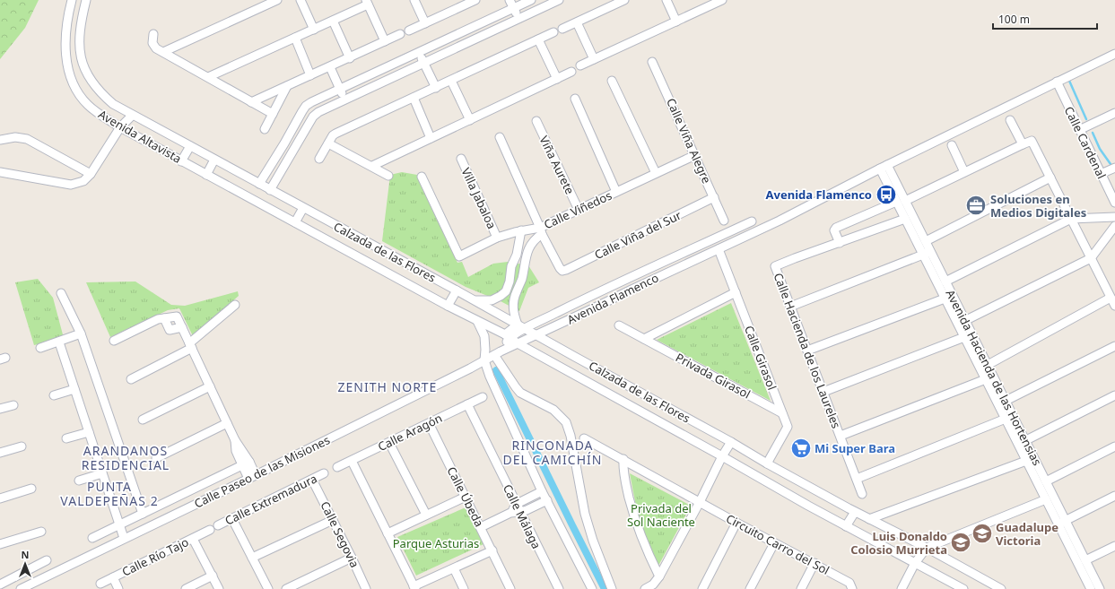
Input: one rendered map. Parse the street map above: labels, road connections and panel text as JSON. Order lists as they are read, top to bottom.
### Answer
{
  "streets": {
    "street": [
      "Avenida Altavista",
      "Calle Viña Alegre",
      "Calle Cardenal",
      "Viña Aurete",
      "Villa Jabaloa",
      "Calle Viñedos",
      "Calle Viña del Sur",
      "Calzada de las Flores",
      "Avenida Flamenco",
      "Calle Hacienda de los Laureles",
      "Calle Girasol",
      "Privada Girasol",
      "Avenida Hacienda de las Hortensias",
      "Calle Aragón",
      "Calle Paseo de las Misiones",
      "Calle Úbeda",
      "Calle Extremadura",
      "Calle Málaga",
      "Calle Segovia",
      "Circuito Carro del Sol",
      "Calle Río Tajo"
    ]
  },
  "crossings": [
    ["Avenida Altavista", "Calzada de las Flores"],
    ["Calle Viña Alegre", "Calle Viñedos"],
    ["Calle Viña Alegre", "Calle Viña del Sur"],
    ["Calle Cardenal", "Avenida Flamenco"],
    ["Viña Aurete", "Calle Viñedos"],
    ["Villa Jabaloa", "Calle Viñedos"],
    ["Calle Viñedos", "Calle Viña del Sur"],
    ["Calzada de las Flores", "Avenida Flamenco"],
    ["Calzada de las Flores", "Calle Girasol"],
    ["Calzada de las Flores", "Calle Paseo de las Misiones"],
    ["Avenida Flamenco", "Calle Girasol"],
    ["Avenida Flamenco", "Avenida Hacienda de las Hortensias"],
    ["Avenida Flamenco", "Calle Paseo de las Misiones"],
    ["Calle Girasol", "Privada Girasol"],
    ["Calle Aragón", "Calle Úbeda"],
    ["Calle Aragón", "Calle Málaga"],
    ["Calle Extremadura", "Calle Segovia"]
  ],
  "districts": [
    "ZENITH NORTE",
    "RINCONADA DEL CAMICHÍN",
    "ARANDANOS RESIDENCIAL",
    "PUNTA VALDEPEÑAS 2"
  ],
  "parks": ["Privada del Sol Naciente", "Parque Asturias"],
  "places": {
    "bus stop": ["Avenida Flamenco"],
    "office": ["Soluciones en Medios Digitales"],
    "supermarket": ["Mi Super Bara"],
    "school or university": ["Guadalupe Victoria", "Luis Donaldo Colosio Murrieta"]
  },
  "scale_bar": "100 m",
  "north": "top"
}
